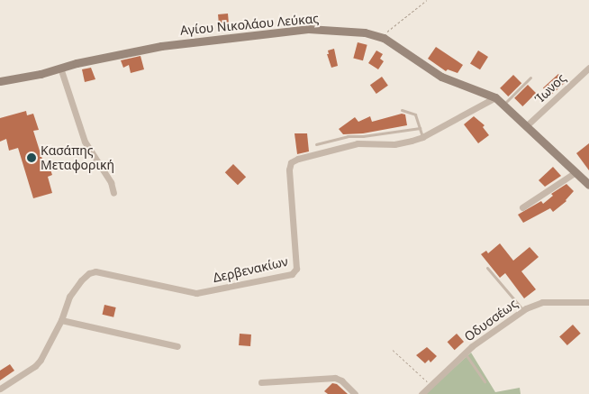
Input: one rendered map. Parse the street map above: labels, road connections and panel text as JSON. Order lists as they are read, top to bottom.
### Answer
{
  "streets": {
    "main road": ["Αγίου Νικολάου Λεύκας"],
    "street": ["Ίωνος", "Δερβενακίων", "Οδυσσέως"]
  },
  "crossings": [
    ["Αγίου Νικολάου Λεύκας", "Ίωνος"],
    ["Αγίου Νικολάου Λεύκας", "Δερβενακίων"]
  ],
  "places": ["Κασάπης Μεταφορική"]
}
